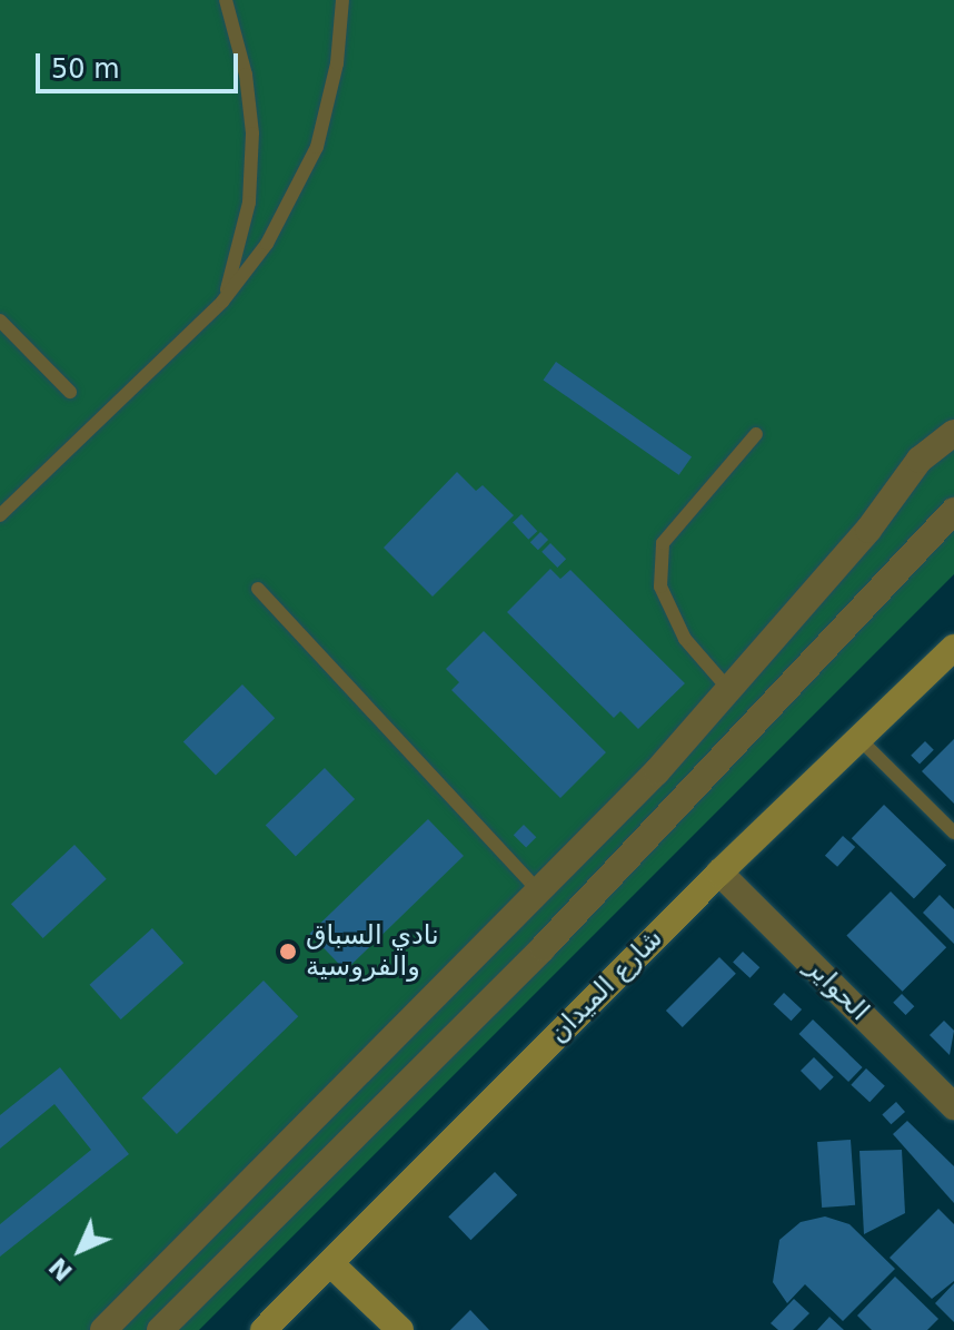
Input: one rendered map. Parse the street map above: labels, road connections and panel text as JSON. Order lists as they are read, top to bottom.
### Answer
{
  "streets": {
    "street": ["شارع الميدان", "الحواير"]
  },
  "crossings": [
    ["شارع الميدان", "الحواير"]
  ],
  "places": ["نادي السباق والفروسية"],
  "scale_bar": "50 m",
  "north": "bottom left"
}
